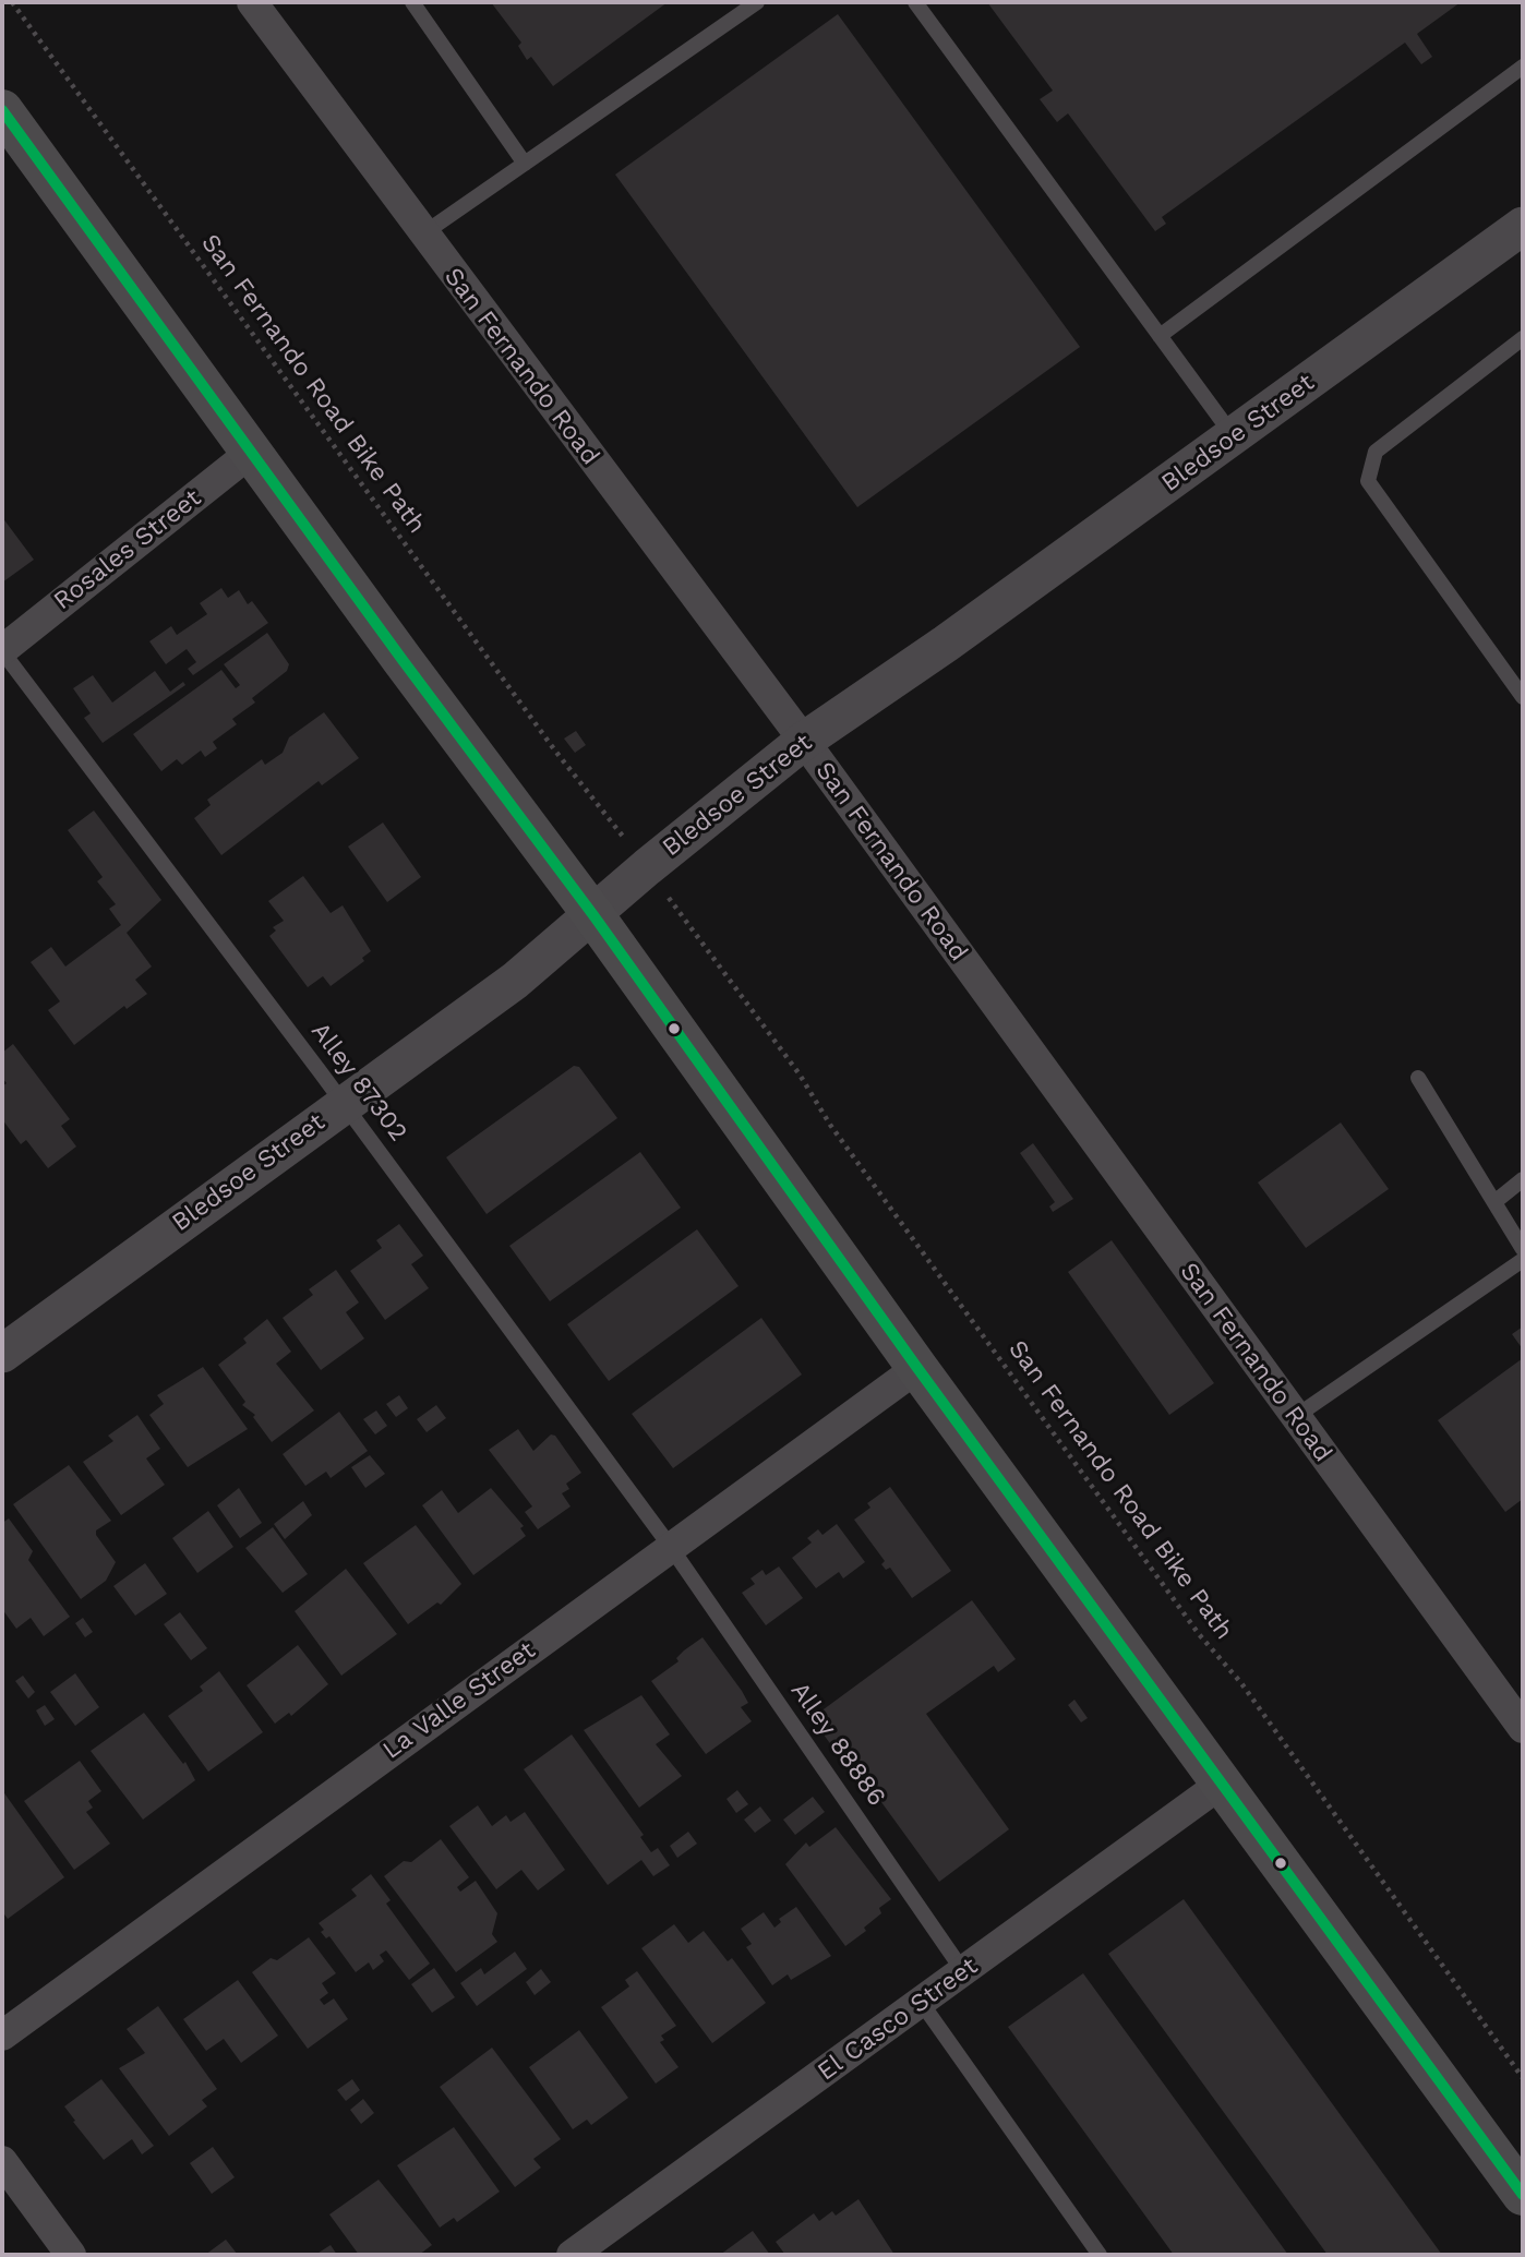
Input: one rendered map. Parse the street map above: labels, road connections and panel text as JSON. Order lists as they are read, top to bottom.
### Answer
{
  "streets": {
    "street": [
      "San Fernando Road",
      "Bledsoe Street",
      "Rosales Street",
      "La Valle Street",
      "El Casco Street"
    ],
    "lane": ["Alley 87302", "Alley 88886"],
    "path": ["San Fernando Road Bike Path"]
  },
  "crossings": [
    ["San Fernando Road", "Bledsoe Street"],
    ["Bledsoe Street", "Alley 87302"],
    ["Rosales Street", "Alley 87302"],
    ["Alley 87302", "La Valle Street"],
    ["Alley 87302", "Alley 88886"],
    ["La Valle Street", "Alley 88886"],
    ["Alley 88886", "El Casco Street"]
  ]
}
